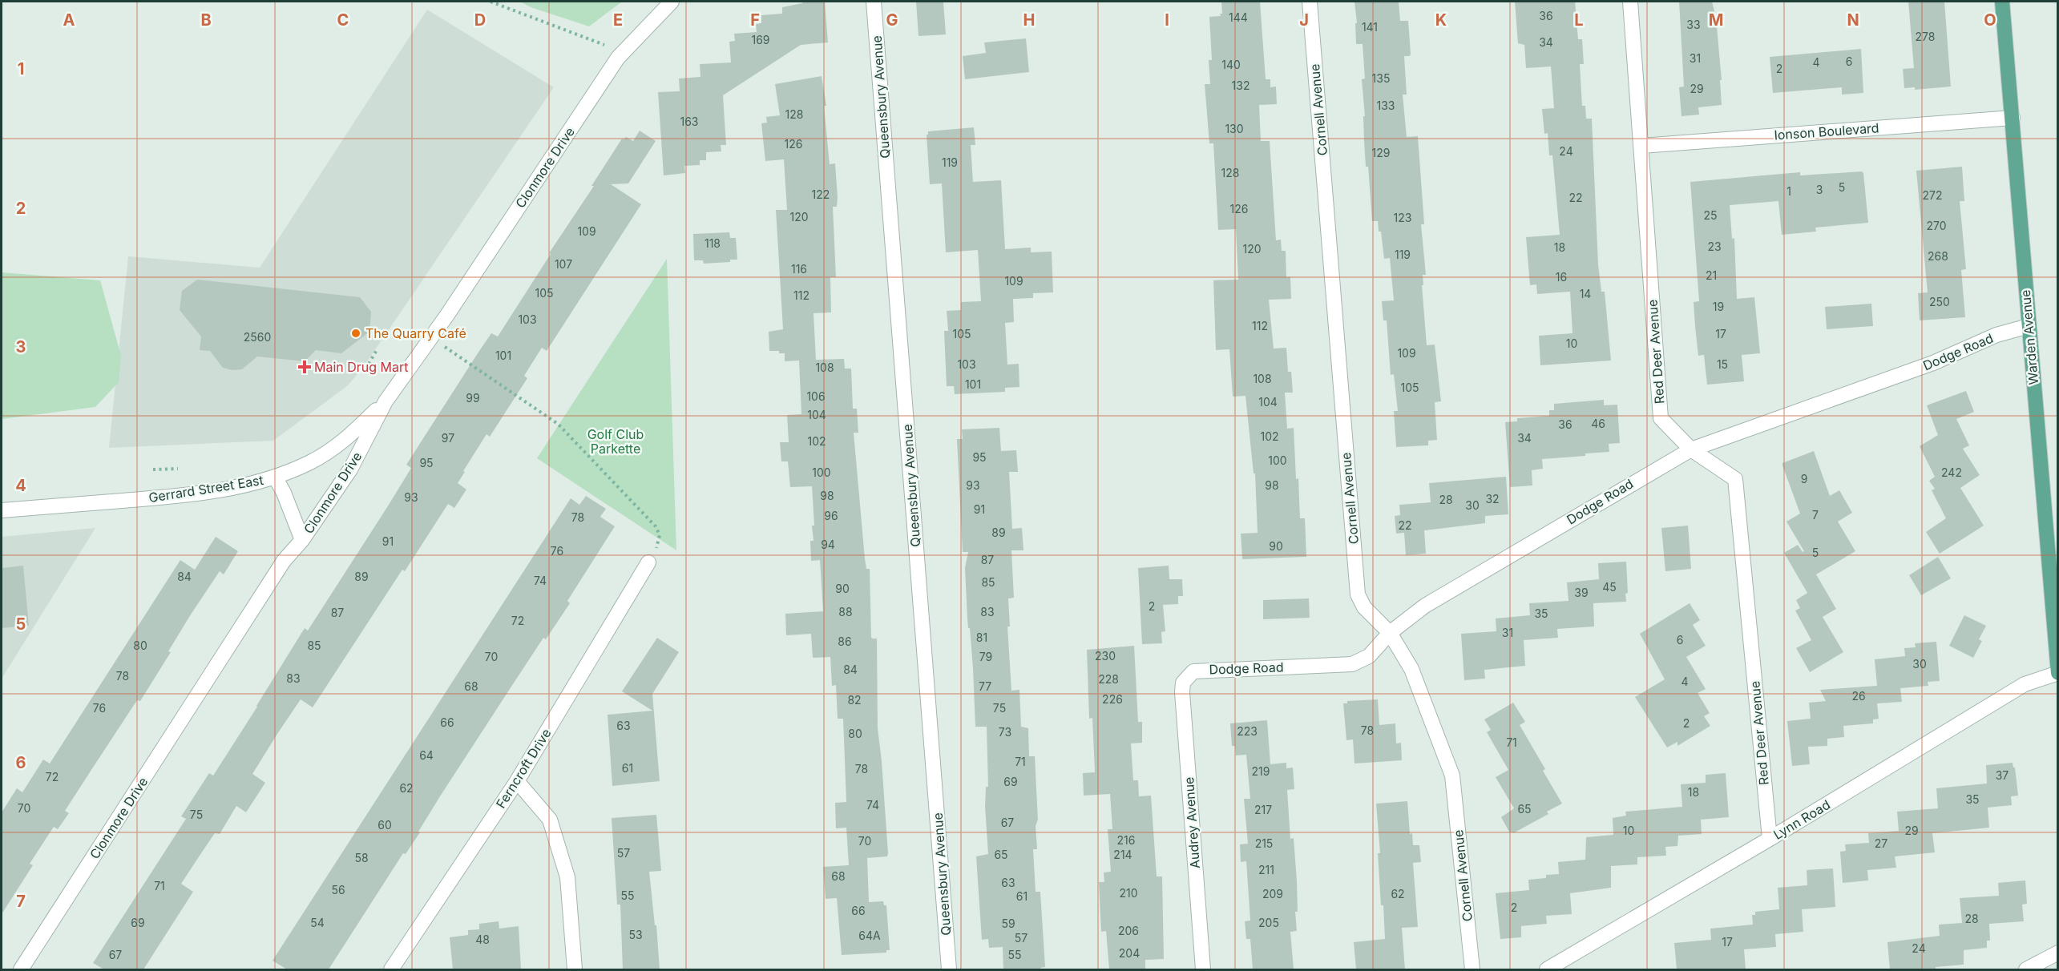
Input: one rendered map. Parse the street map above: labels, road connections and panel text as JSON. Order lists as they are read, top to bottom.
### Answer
{
  "streets": {
    "main road": ["Warden Avenue"],
    "street": [
      "Queensbury Avenue",
      "Cornell Avenue",
      "Ionson Boulevard",
      "Clonmore Drive",
      "Red Deer Avenue",
      "Dodge Road",
      "Gerrard Street East",
      "Ferncroft Drive",
      "Lynn Road",
      "Audrey Avenue"
    ]
  },
  "crossings": [
    ["Cornell Avenue", "Dodge Road"],
    ["Ionson Boulevard", "Warden Avenue"],
    ["Ionson Boulevard", "Red Deer Avenue"],
    ["Clonmore Drive", "Gerrard Street East"],
    ["Warden Avenue", "Dodge Road"],
    ["Warden Avenue", "Lynn Road"],
    ["Red Deer Avenue", "Dodge Road"],
    ["Red Deer Avenue", "Lynn Road"],
    ["Dodge Road", "Audrey Avenue"]
  ],
  "parks": ["Golf Club Parkette"],
  "places": {
    "other": ["The Quarry Café"],
    "health": ["Main Drug Mart"]
  },
  "house_numbers": [
    "36",
    "144",
    "33",
    "141",
    "278",
    "169",
    "34",
    "31",
    "6",
    "4",
    "140",
    "2",
    "135",
    "132",
    "29",
    "133",
    "128",
    "163",
    "130",
    "126",
    "24",
    "129",
    "119",
    "128",
    "5",
    "3",
    "1",
    "122",
    "272",
    "22",
    "126",
    "25",
    "120",
    "123",
    "270",
    "109",
    "118",
    "23",
    "18",
    "120",
    "119",
    "268",
    "107",
    "116",
    "21",
    "16",
    "109",
    "105",
    "14",
    "112",
    "250",
    "19",
    "103",
    "112",
    "105",
    "17",
    "2560",
    "10",
    "109",
    "101",
    "103",
    "15",
    "108",
    "108",
    "101",
    "105",
    "106",
    "99",
    "104",
    "104",
    "46",
    "36",
    "102",
    "97",
    "34",
    "102",
    "95",
    "100",
    "95",
    "100",
    "242",
    "9",
    "93",
    "98",
    "98",
    "93",
    "32",
    "28",
    "30",
    "91",
    "7",
    "96",
    "78",
    "22",
    "89",
    "91",
    "94",
    "90",
    "76",
    "5",
    "87",
    "84",
    "89",
    "74",
    "85",
    "45",
    "90",
    "39",
    "2",
    "88",
    "83",
    "87",
    "35",
    "72",
    "31",
    "81",
    "6",
    "86",
    "80",
    "85",
    "230",
    "70",
    "79",
    "30",
    "84",
    "78",
    "83",
    "228",
    "4",
    "68",
    "77",
    "26",
    "226",
    "82",
    "76",
    "75",
    "66",
    "2",
    "63",
    "78",
    "223",
    "73",
    "80",
    "71",
    "64",
    "71",
    "61",
    "78",
    "219",
    "37",
    "72",
    "69",
    "62",
    "18",
    "35",
    "74",
    "70",
    "65",
    "217",
    "75",
    "67",
    "60",
    "10",
    "29",
    "216",
    "70",
    "215",
    "27",
    "57",
    "65",
    "214",
    "58",
    "211",
    "68",
    "63",
    "71",
    "56",
    "210",
    "209",
    "62",
    "55",
    "61",
    "2",
    "66",
    "28",
    "69",
    "54",
    "205",
    "59",
    "206",
    "53",
    "64A",
    "57",
    "48",
    "17",
    "24",
    "204",
    "67",
    "55"
  ],
  "grid": {
    "columns": [
      "A",
      "B",
      "C",
      "D",
      "E",
      "F",
      "G",
      "H",
      "I",
      "J",
      "K",
      "L",
      "M",
      "N",
      "O"
    ],
    "rows": [
      "1",
      "2",
      "3",
      "4",
      "5",
      "6",
      "7"
    ]
  }
}
